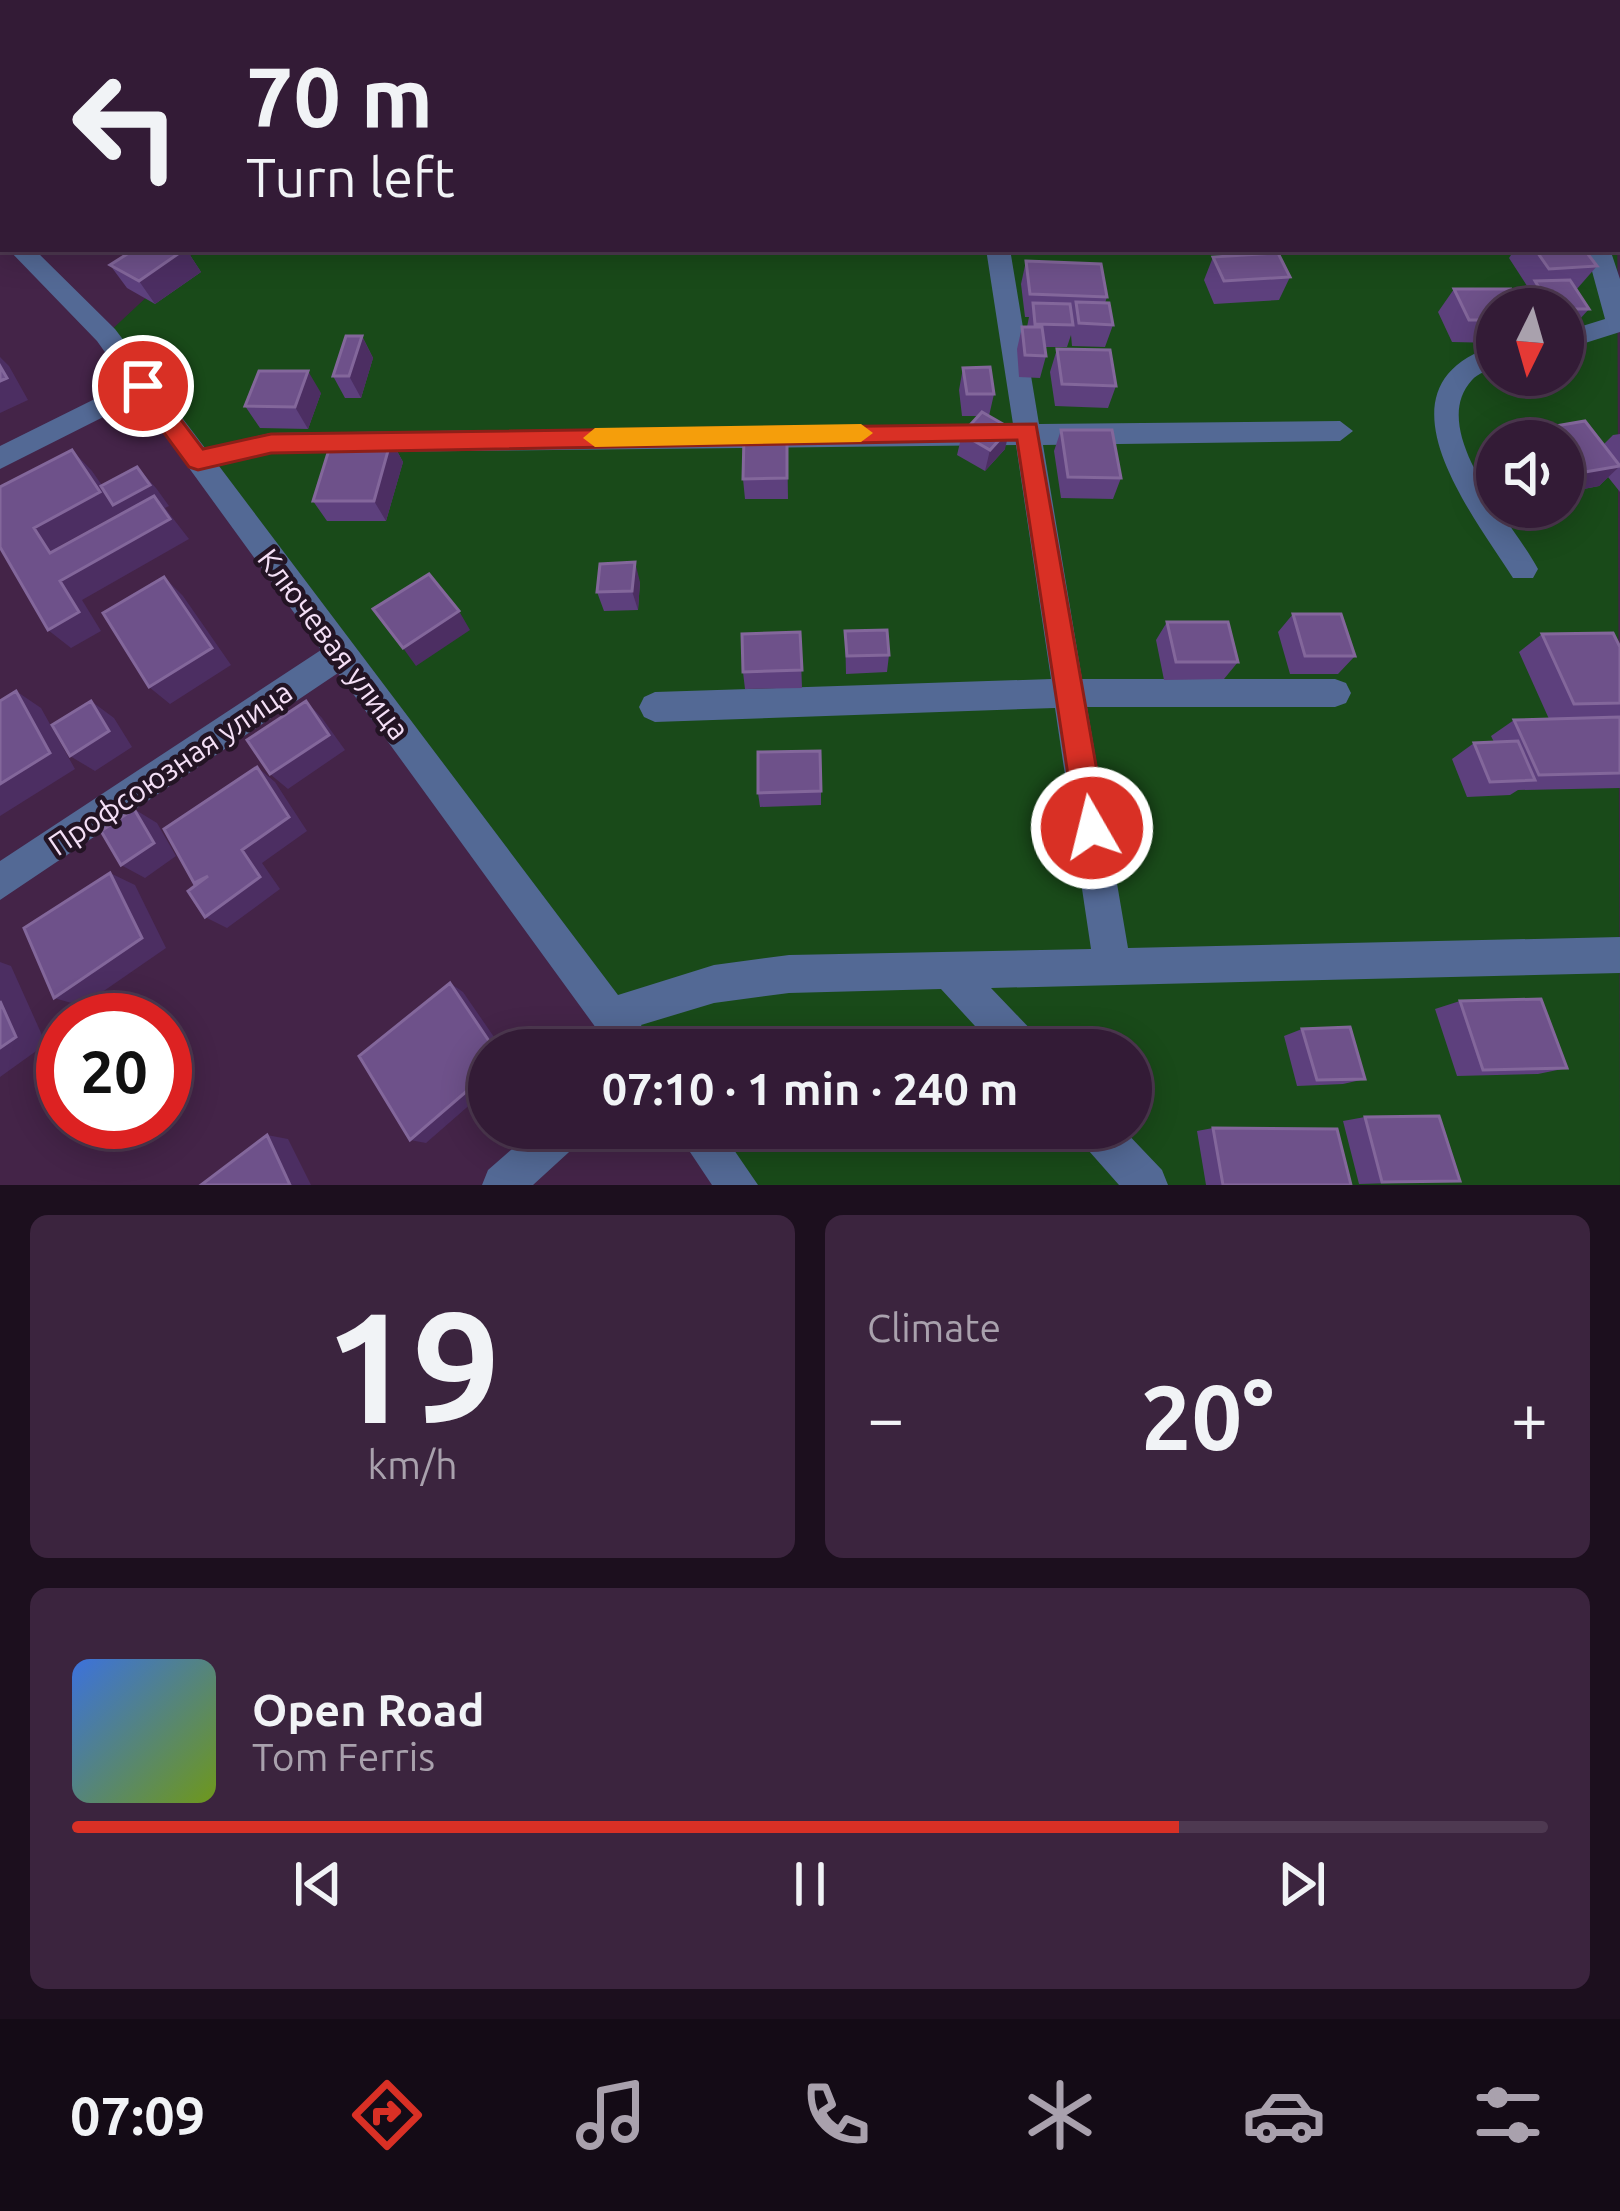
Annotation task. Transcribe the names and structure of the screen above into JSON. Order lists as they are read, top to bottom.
{
  "streets": {
    "street": ["Ключевая улица", "Профсоюзная улица"]
  },
  "crossings": [
    ["Ключевая улица", "Профсоюзная улица"]
  ],
  "north": "bottom",
  "page": {
    "turn": ["70 m", "Turn left"],
    "limit": "20",
    "trip": "07:10 · 1 min · 240 m",
    "tile": [
      ["19", "km/h"],
      "Climate"
    ],
    "heat": ["−", "20°", "+"],
    "song": ["Open Road", "Tom Ferris"],
    "tabs": "07:09"
  }
}
